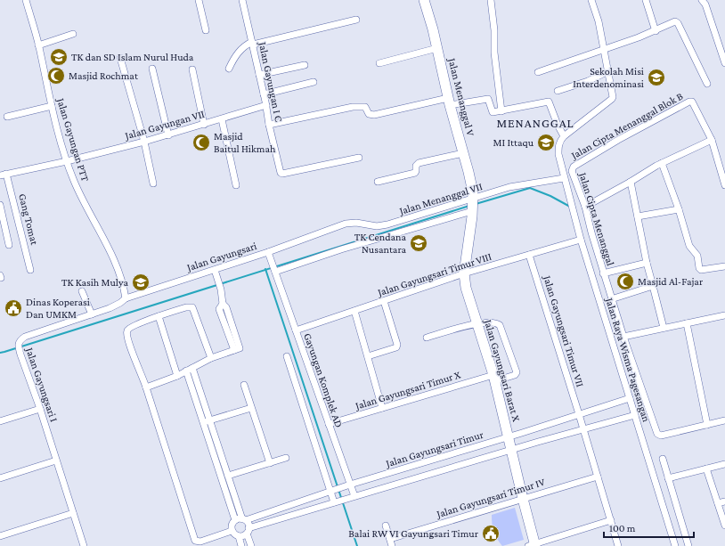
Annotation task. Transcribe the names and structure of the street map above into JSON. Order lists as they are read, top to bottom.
{
  "streets": {
    "street": [
      "Jalan Gayungan I C",
      "Jalan Menanggal V",
      "Jalan Gayungan VII",
      "Jalan Cipta Menanggal Blok B",
      "Jalan Gayungan PTT",
      "Jalan Menanggal VII",
      "Gang Tomat",
      "Jalan Cipta Menanggal",
      "Jalan Gayungsari",
      "Jalan Gayungsari Timur VIII",
      "Jalan Gayungsari Timur VII",
      "Jalan Raya Wisma Pagesangan",
      "Jalan Gayungsari Barat X",
      "Gayungan Komplek AD",
      "Jalan Gayungsari I",
      "Jalan Gayungsari Timur X",
      "Jalan Gayungsari Timur",
      "Jalan Gayungsari Timur IV"
    ]
  },
  "crossings": [
    ["Jalan Gayungan I C", "Jalan Gayungan VII"],
    ["Jalan Menanggal V", "Jalan Menanggal VII"],
    ["Jalan Menanggal V", "Jalan Gayungsari Barat X"],
    ["Jalan Gayungan VII", "Jalan Gayungan PTT"],
    ["Jalan Gayungan VII", "Gang Tomat"],
    ["Jalan Cipta Menanggal Blok B", "Jalan Cipta Menanggal"],
    ["Jalan Gayungan PTT", "Jalan Gayungsari"],
    ["Jalan Gayungan PTT", "Jalan Gayungsari I"],
    ["Jalan Menanggal VII", "Jalan Gayungsari"],
    ["Jalan Menanggal VII", "Jalan Raya Wisma Pagesangan"],
    ["Jalan Menanggal VII", "Jalan Gayungsari Barat X"],
    ["Jalan Gayungsari", "Gayungan Komplek AD"],
    ["Jalan Gayungsari", "Jalan Gayungsari I"],
    ["Jalan Gayungsari Timur VIII", "Jalan Gayungsari Timur VII"],
    ["Jalan Gayungsari Timur VIII", "Jalan Raya Wisma Pagesangan"],
    ["Jalan Gayungsari Timur VIII", "Jalan Gayungsari Barat X"],
    ["Jalan Gayungsari Timur VIII", "Gayungan Komplek AD"],
    ["Jalan Gayungsari Timur VII", "Jalan Gayungsari Timur"],
    ["Jalan Gayungsari Timur VII", "Jalan Gayungsari Timur IV"],
    ["Jalan Raya Wisma Pagesangan", "Jalan Gayungsari Timur"],
    ["Jalan Gayungsari Barat X", "Jalan Gayungsari Timur X"],
    ["Jalan Gayungsari Barat X", "Jalan Gayungsari Timur"],
    ["Jalan Gayungsari Barat X", "Jalan Gayungsari Timur IV"],
    ["Gayungan Komplek AD", "Jalan Gayungsari Timur X"],
    ["Gayungan Komplek AD", "Jalan Gayungsari Timur"]
  ],
  "districts": ["MENANGGAL"],
  "places": {
    "school or university": [
      "TK dan SD Islam Nurul Huda",
      "Sekolah Misi Interdenominasi",
      "MI Ittaqu",
      "TK Cendana Nusantara",
      "TK Kasih Mulya"
    ],
    "mosque": ["Masjid Rochmat", "Masjid Baitul Hikmah", "Masjid Al-Fajar"],
    "public building": ["Dinas Koperasi Dan UMKM", "Balai RW VI Gayungsari Timur"]
  },
  "scale_bar": "100 m"
}
